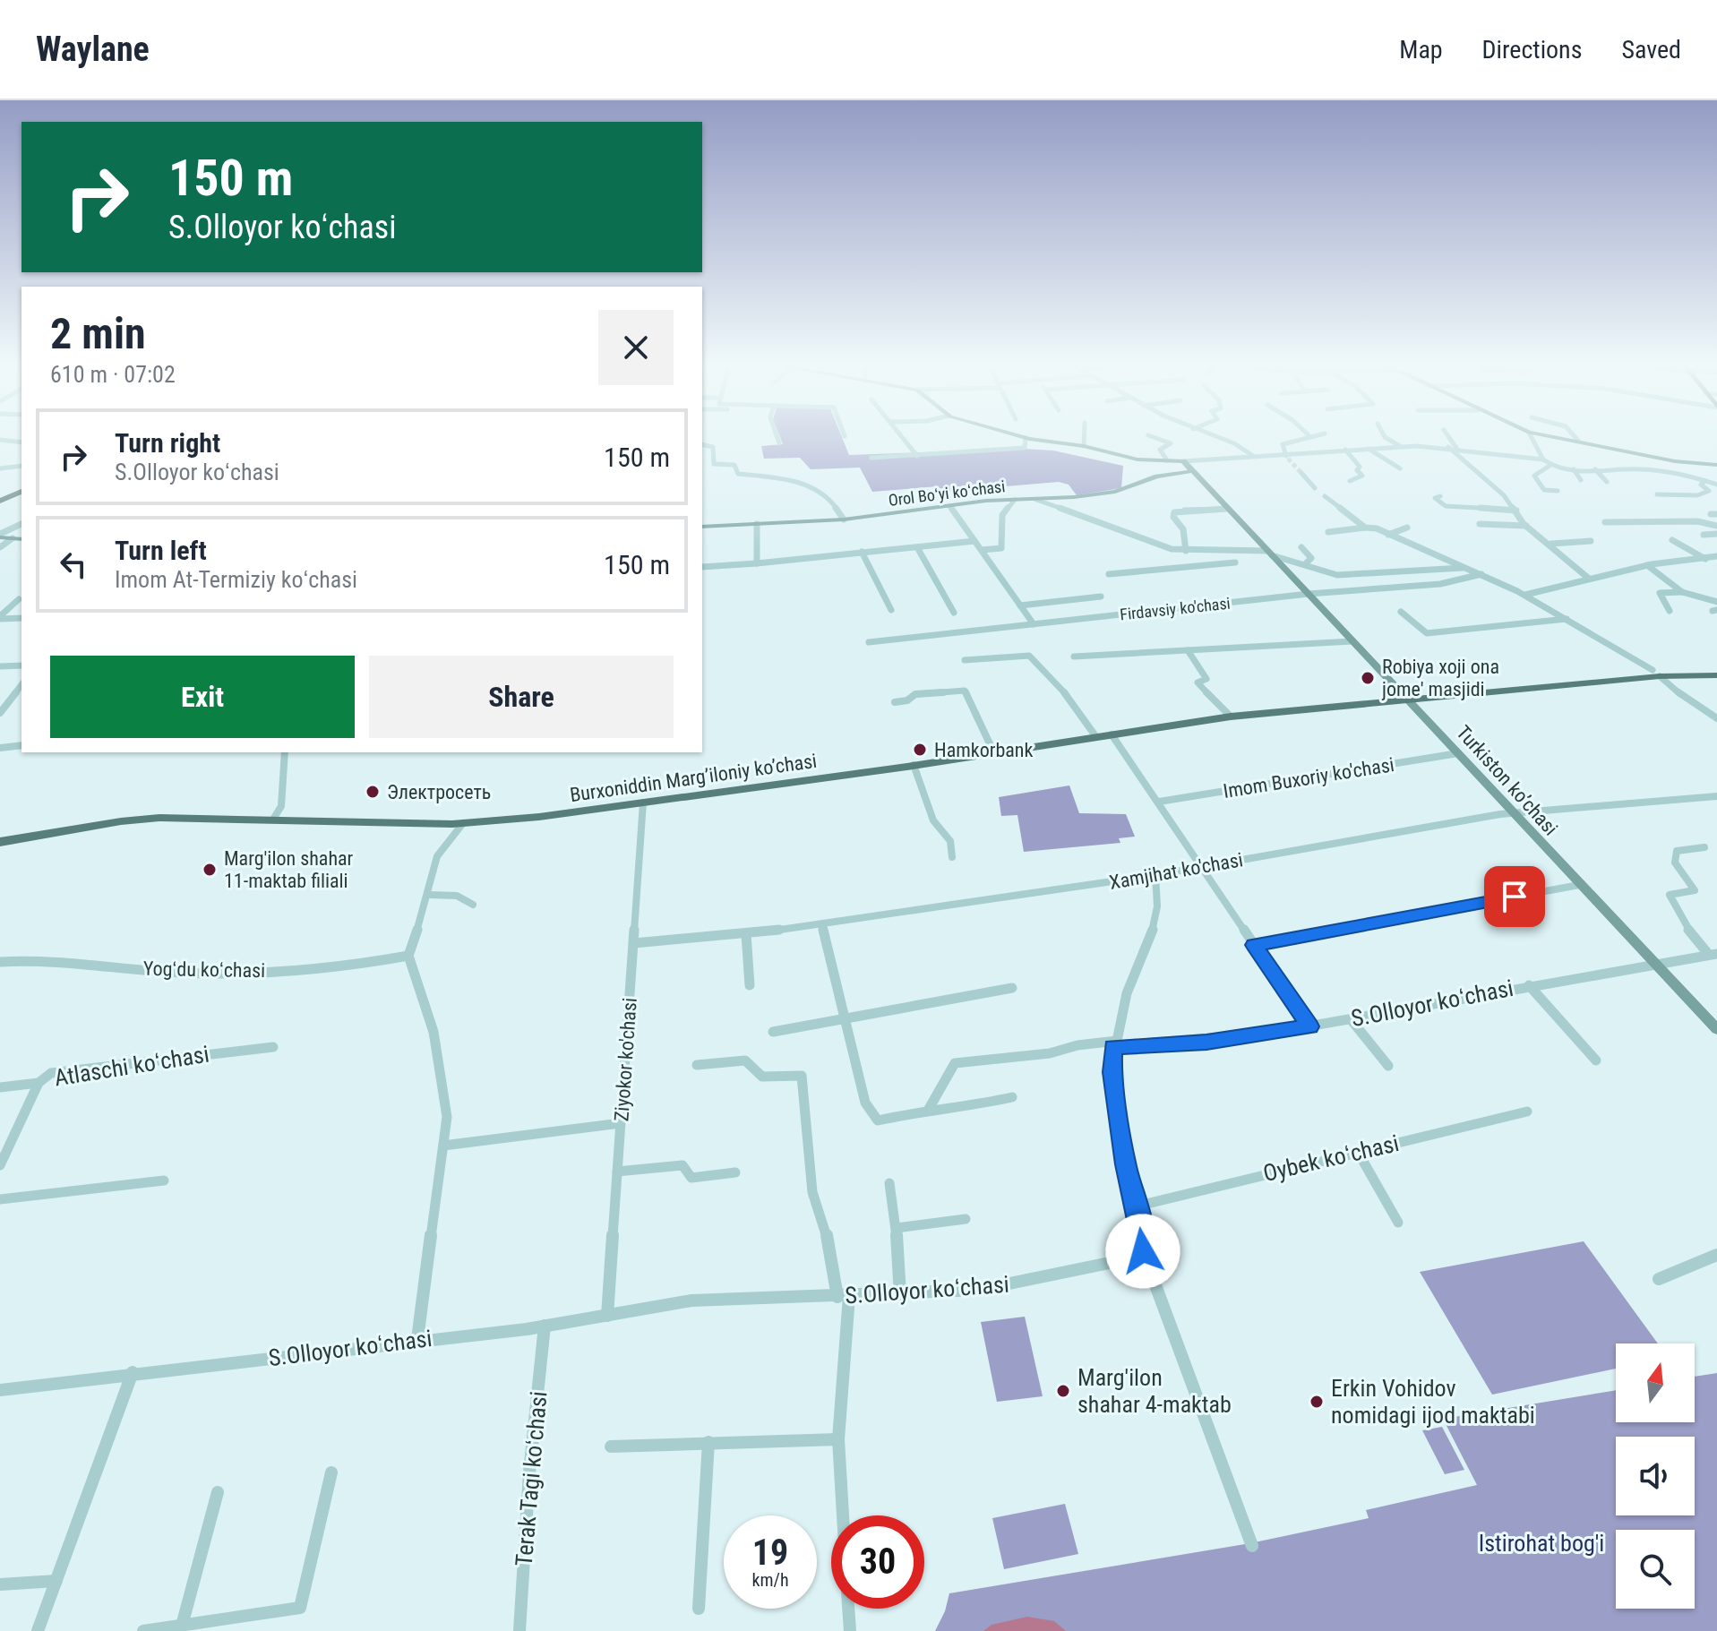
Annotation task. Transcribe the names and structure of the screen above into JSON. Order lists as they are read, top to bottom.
{
  "streets": {
    "main road": ["Orol Boʻyi koʻchasi", "Burxoniddin Marg’iloniy ko’chasi", "Turkiston ko’chasi"],
    "street": [
      "Firdavsiy ko'chasi",
      "Imom Buxoriy ko'chasi",
      "Xamjihat ko'chasi",
      "Yogʻdu koʻchasi",
      "S.Olloyor koʻchasi",
      "Ziyokor ko'chasi",
      "Atlaschi koʻchasi",
      "Oybek koʻchasi",
      "Terak Tagi koʻchasi"
    ]
  },
  "crossings": [
    ["Orol Boʻyi koʻchasi", "Turkiston ko’chasi"],
    ["Firdavsiy ko'chasi", "Turkiston ko’chasi"],
    ["Burxoniddin Marg’iloniy ko’chasi", "Turkiston ko’chasi"],
    ["Burxoniddin Marg’iloniy ko’chasi", "Ziyokor ko'chasi"],
    ["Imom Buxoriy ko'chasi", "Turkiston ko’chasi"],
    ["Turkiston ko’chasi", "Xamjihat ko'chasi"],
    ["Turkiston ko’chasi", "S.Olloyor koʻchasi"],
    ["Xamjihat ko'chasi", "Ziyokor ko'chasi"],
    ["S.Olloyor koʻchasi", "Ziyokor ko'chasi"],
    ["S.Olloyor koʻchasi", "Terak Tagi koʻchasi"]
  ],
  "parks": ["Istirohat bog'i"],
  "places": [
    "Robiya xoji ona jome' masjidi",
    "Hamkorbank",
    "Электросеть",
    "Marg'ilon shahar 11-maktab filiali",
    "Marg'ilon shahar 4-maktab",
    "Erkin Vohidov nomidagi ijod maktabi"
  ],
  "north": "top",
  "page": {
    "header": "Waylane",
    "nav": ["Map", "Directions", "Saved"],
    "turn": ["150 m", "S.Olloyor koʻchasi"],
    "heading": ["2 min", "610 m · 07:02"],
    "list": [
      {
        "name": "Turn right",
        "note": "S.Olloyor koʻchasi",
        "value": "150 m"
      },
      {
        "name": "Turn left",
        "note": "Imom At-Termiziy koʻchasi",
        "value": "150 m"
      }
    ],
    "buttons": ["Exit", "Share"],
    "speed": "19 km/h",
    "limit": "30"
  }
}
